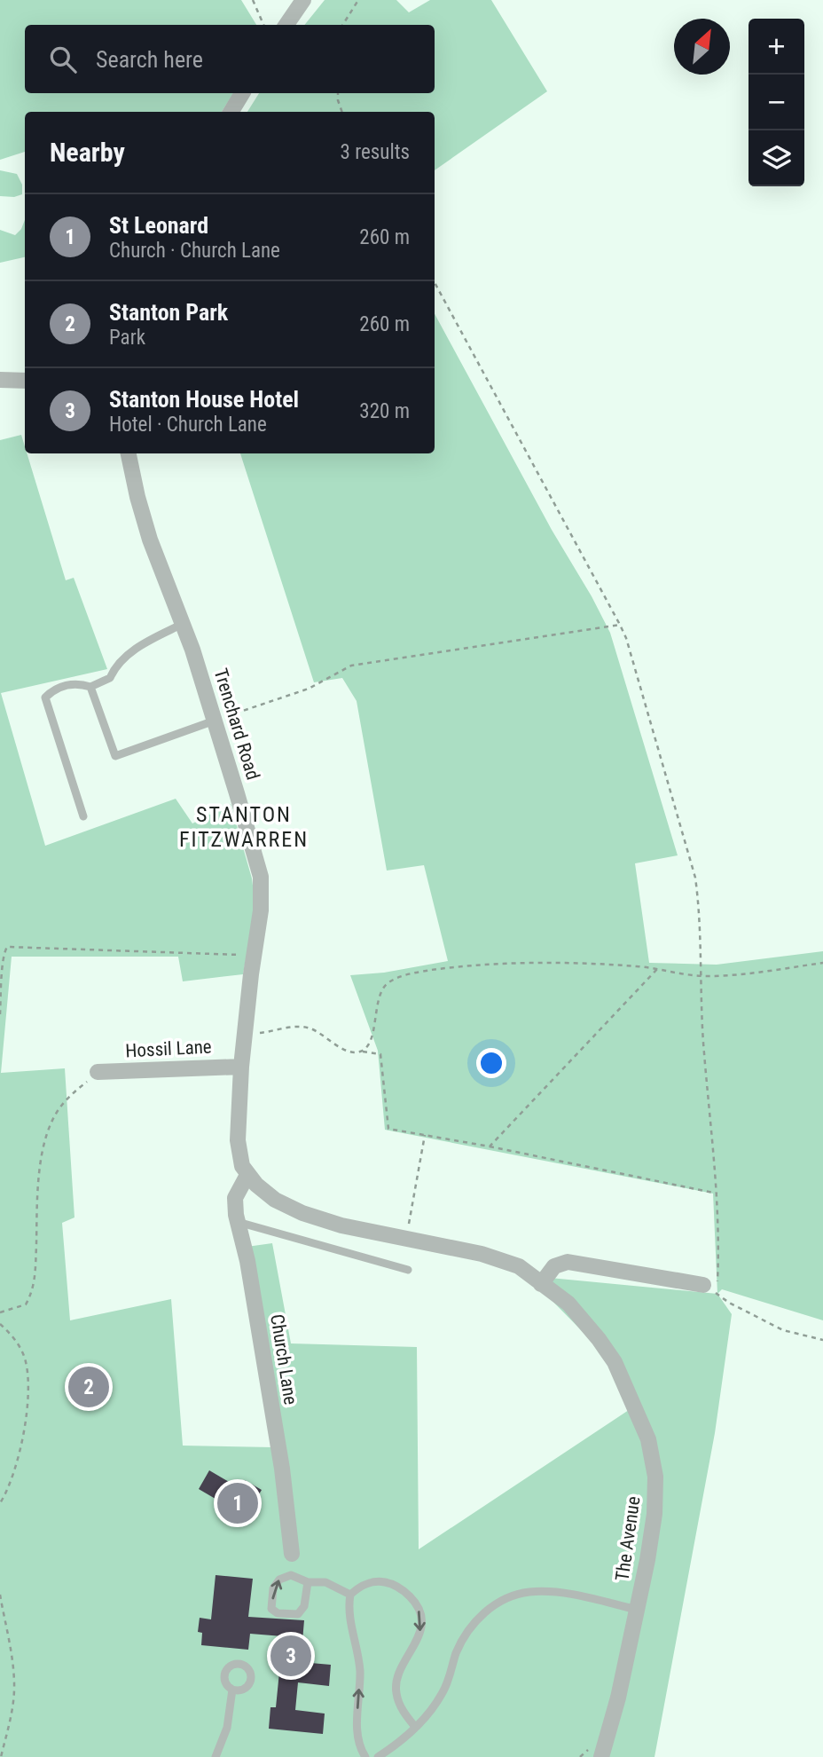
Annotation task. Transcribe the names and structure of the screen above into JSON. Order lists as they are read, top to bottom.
{
  "streets": {
    "street": [
      "Trenchard Road",
      "Hossil Lane",
      "Church Lane",
      "The Avenue"
    ]
  },
  "crossings": [
    ["Trenchard Road", "Hossil Lane"],
    ["Trenchard Road", "Church Lane"],
    ["Trenchard Road", "The Avenue"],
    ["Church Lane", "The Avenue"]
  ],
  "districts": ["STANTON FITZWARREN"],
  "north": "top right",
  "page": {
    "map_buttons": ["+", "−"],
    "search": "Search here",
    "heading": ["Nearby", "3 results"],
    "list": [
      {
        "mark": "1",
        "name": "St Leonard",
        "note": "Church · Church Lane",
        "value": "260 m"
      },
      {
        "mark": "2",
        "name": "Stanton Park",
        "note": "Park",
        "value": "260 m"
      },
      {
        "mark": "3",
        "name": "Stanton House Hotel",
        "note": "Hotel · Church Lane",
        "value": "320 m"
      }
    ],
    "pins": ["2", "1", "3"]
  }
}
